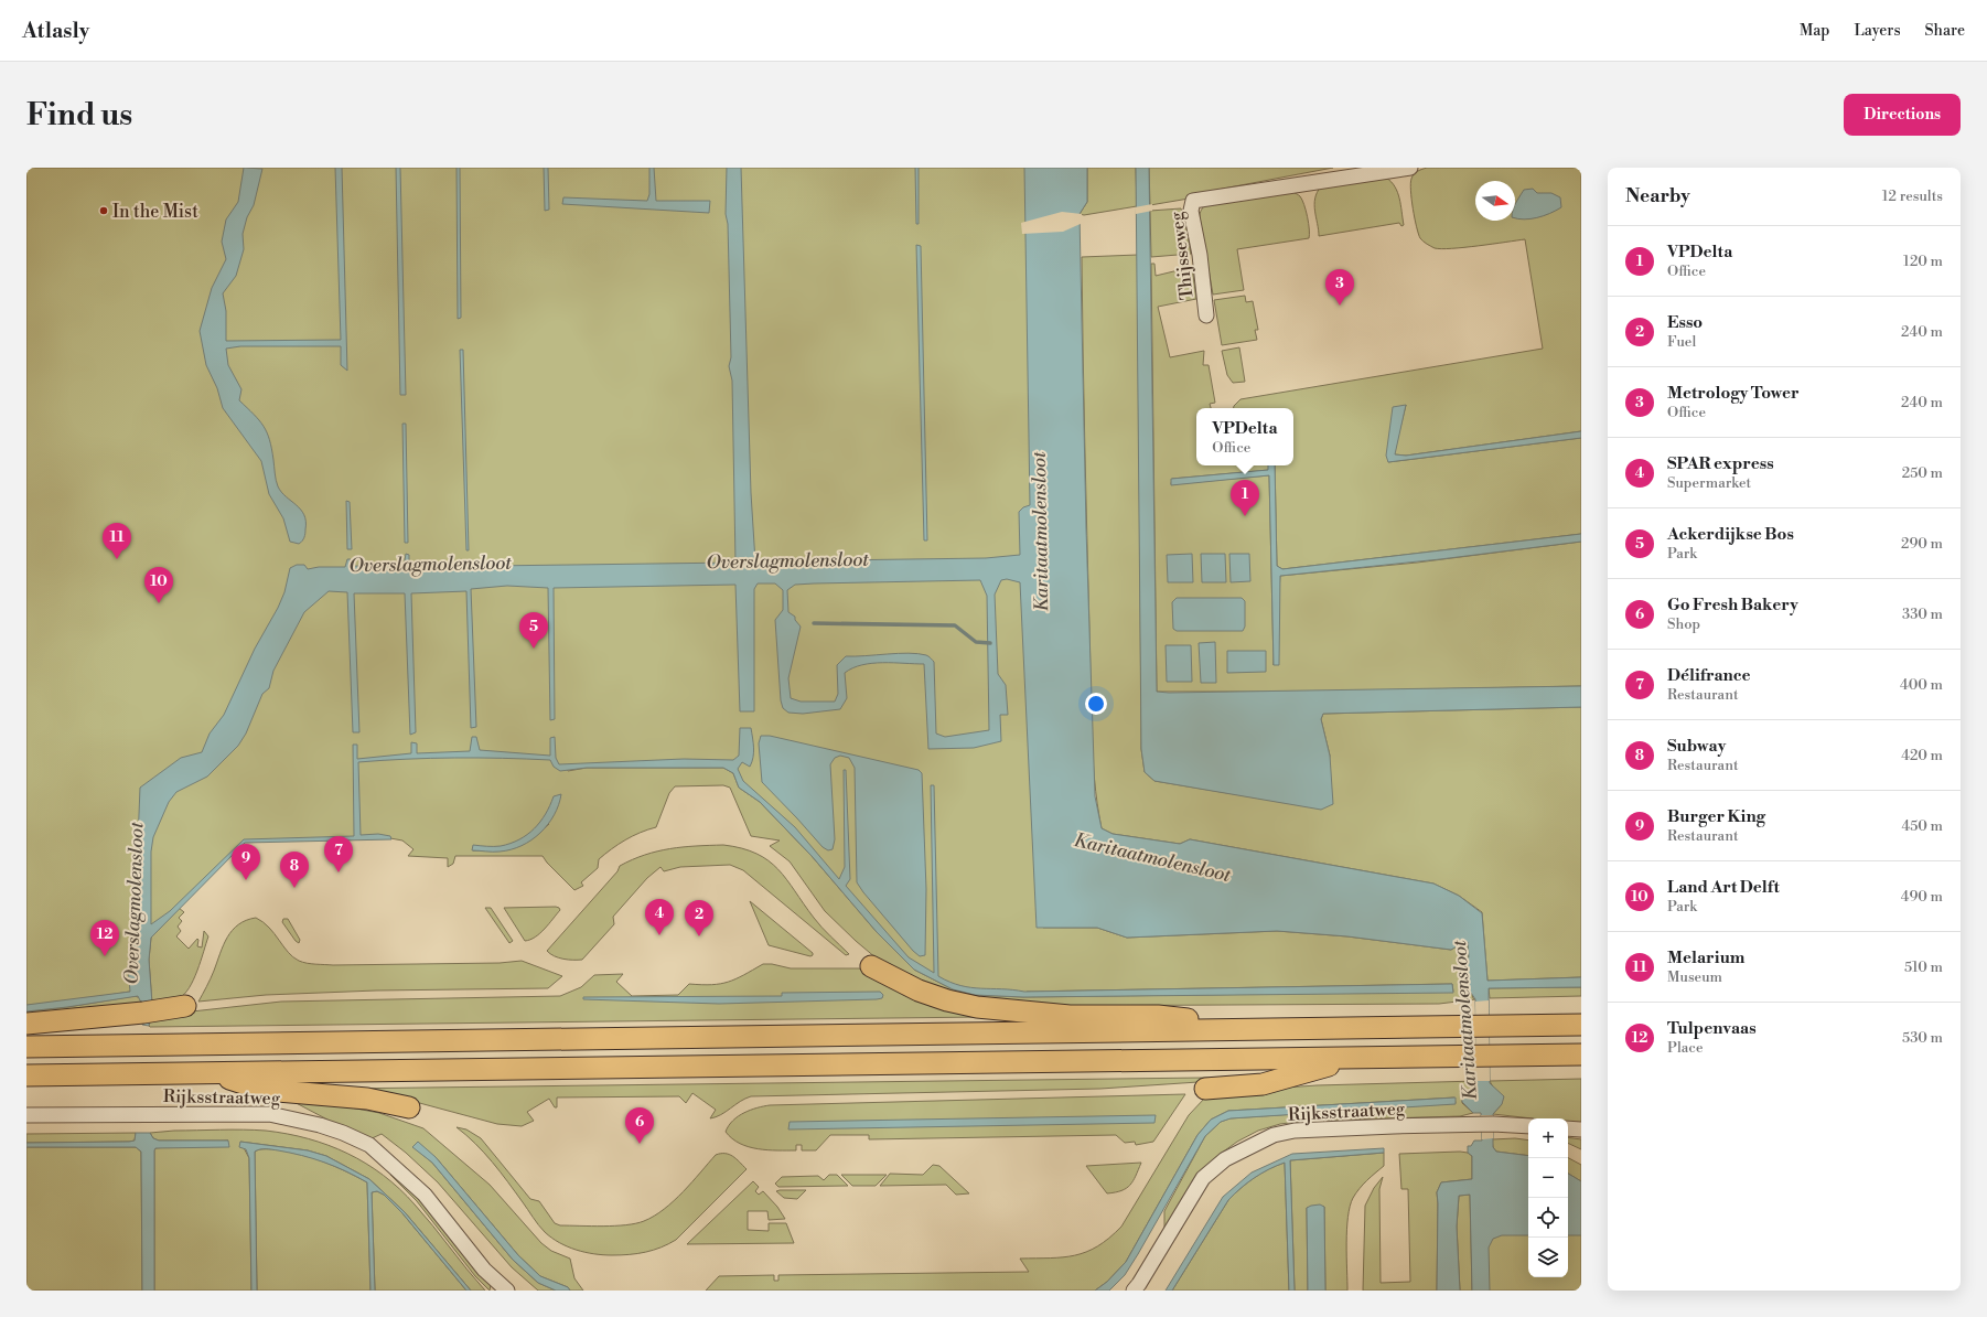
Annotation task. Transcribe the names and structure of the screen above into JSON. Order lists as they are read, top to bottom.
{
  "streets": {
    "street": ["Thijsseweg", "Rijksstraatweg"]
  },
  "water": ["Karitaatmolensloot", "Overslagmolensloot"],
  "places": ["In the Mist"],
  "north": "right",
  "page": {
    "header": "Atlasly",
    "nav": ["Map", "Layers", "Share"],
    "buttons": "Directions",
    "title": "Find us",
    "heading": ["Nearby", "12 results"],
    "list": [
      {
        "mark": "1",
        "name": "VPDelta",
        "note": "Office",
        "value": "120 m"
      },
      {
        "mark": "2",
        "name": "Esso",
        "note": "Fuel",
        "value": "240 m"
      },
      {
        "mark": "3",
        "name": "Metrology Tower",
        "note": "Office",
        "value": "240 m"
      },
      {
        "mark": "4",
        "name": "SPAR express",
        "note": "Supermarket",
        "value": "250 m"
      },
      {
        "mark": "5",
        "name": "Ackerdijkse Bos",
        "note": "Park",
        "value": "290 m"
      },
      {
        "mark": "6",
        "name": "Go Fresh Bakery",
        "note": "Shop",
        "value": "330 m"
      },
      {
        "mark": "7",
        "name": "Délifrance",
        "note": "Restaurant",
        "value": "400 m"
      },
      {
        "mark": "8",
        "name": "Subway",
        "note": "Restaurant",
        "value": "420 m"
      },
      {
        "mark": "9",
        "name": "Burger King",
        "note": "Restaurant",
        "value": "450 m"
      },
      {
        "mark": "10",
        "name": "Land Art Delft",
        "note": "Park",
        "value": "490 m"
      },
      {
        "mark": "11",
        "name": "Melarium",
        "note": "Museum",
        "value": "510 m"
      },
      {
        "mark": "12",
        "name": "Tulpenvaas",
        "note": "Place",
        "value": "530 m"
      }
    ],
    "pins": [
      "3",
      "1",
      "11",
      "10",
      "5",
      "7",
      "9",
      "8",
      "4",
      "2",
      "12",
      "6"
    ],
    "popup": ["VPDelta", "Office"],
    "map_buttons": ["+", "−"]
  }
}
